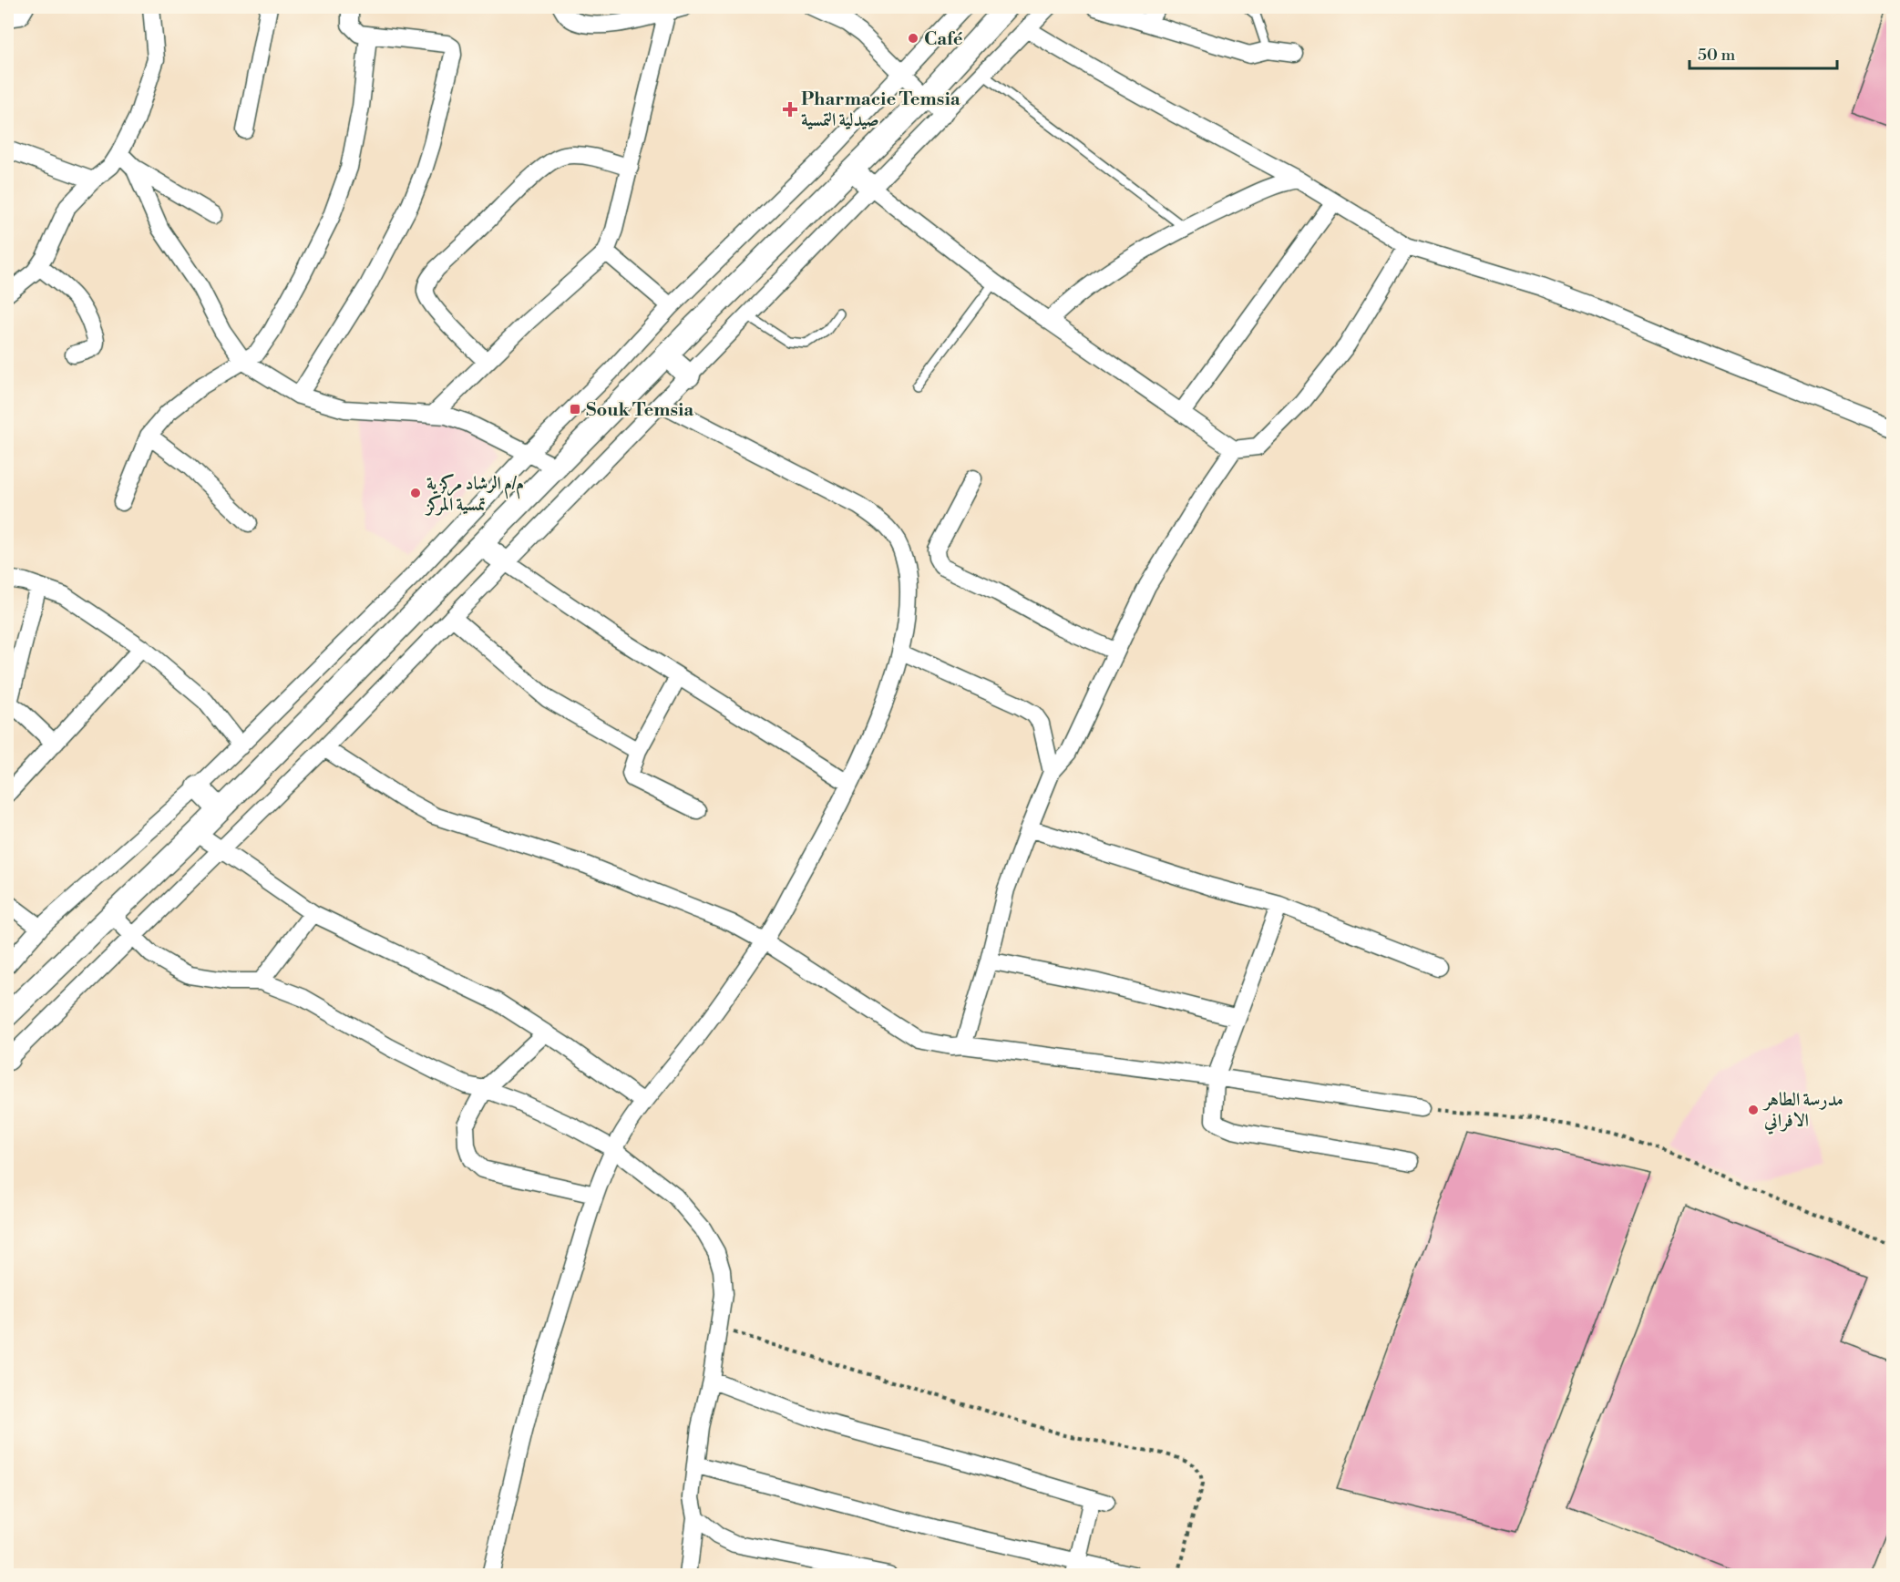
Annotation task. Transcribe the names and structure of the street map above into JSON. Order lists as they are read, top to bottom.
{
  "places": {
    "other": ["Café", "م/م الرشاد مركزية تمسية المركز", "مدرسة الطاهر الافراني"],
    "health": ["Pharmacie Temsia صيدلية التمسية"],
    "transit": ["Souk Temsia"]
  },
  "scale_bar": "50 m"
}
